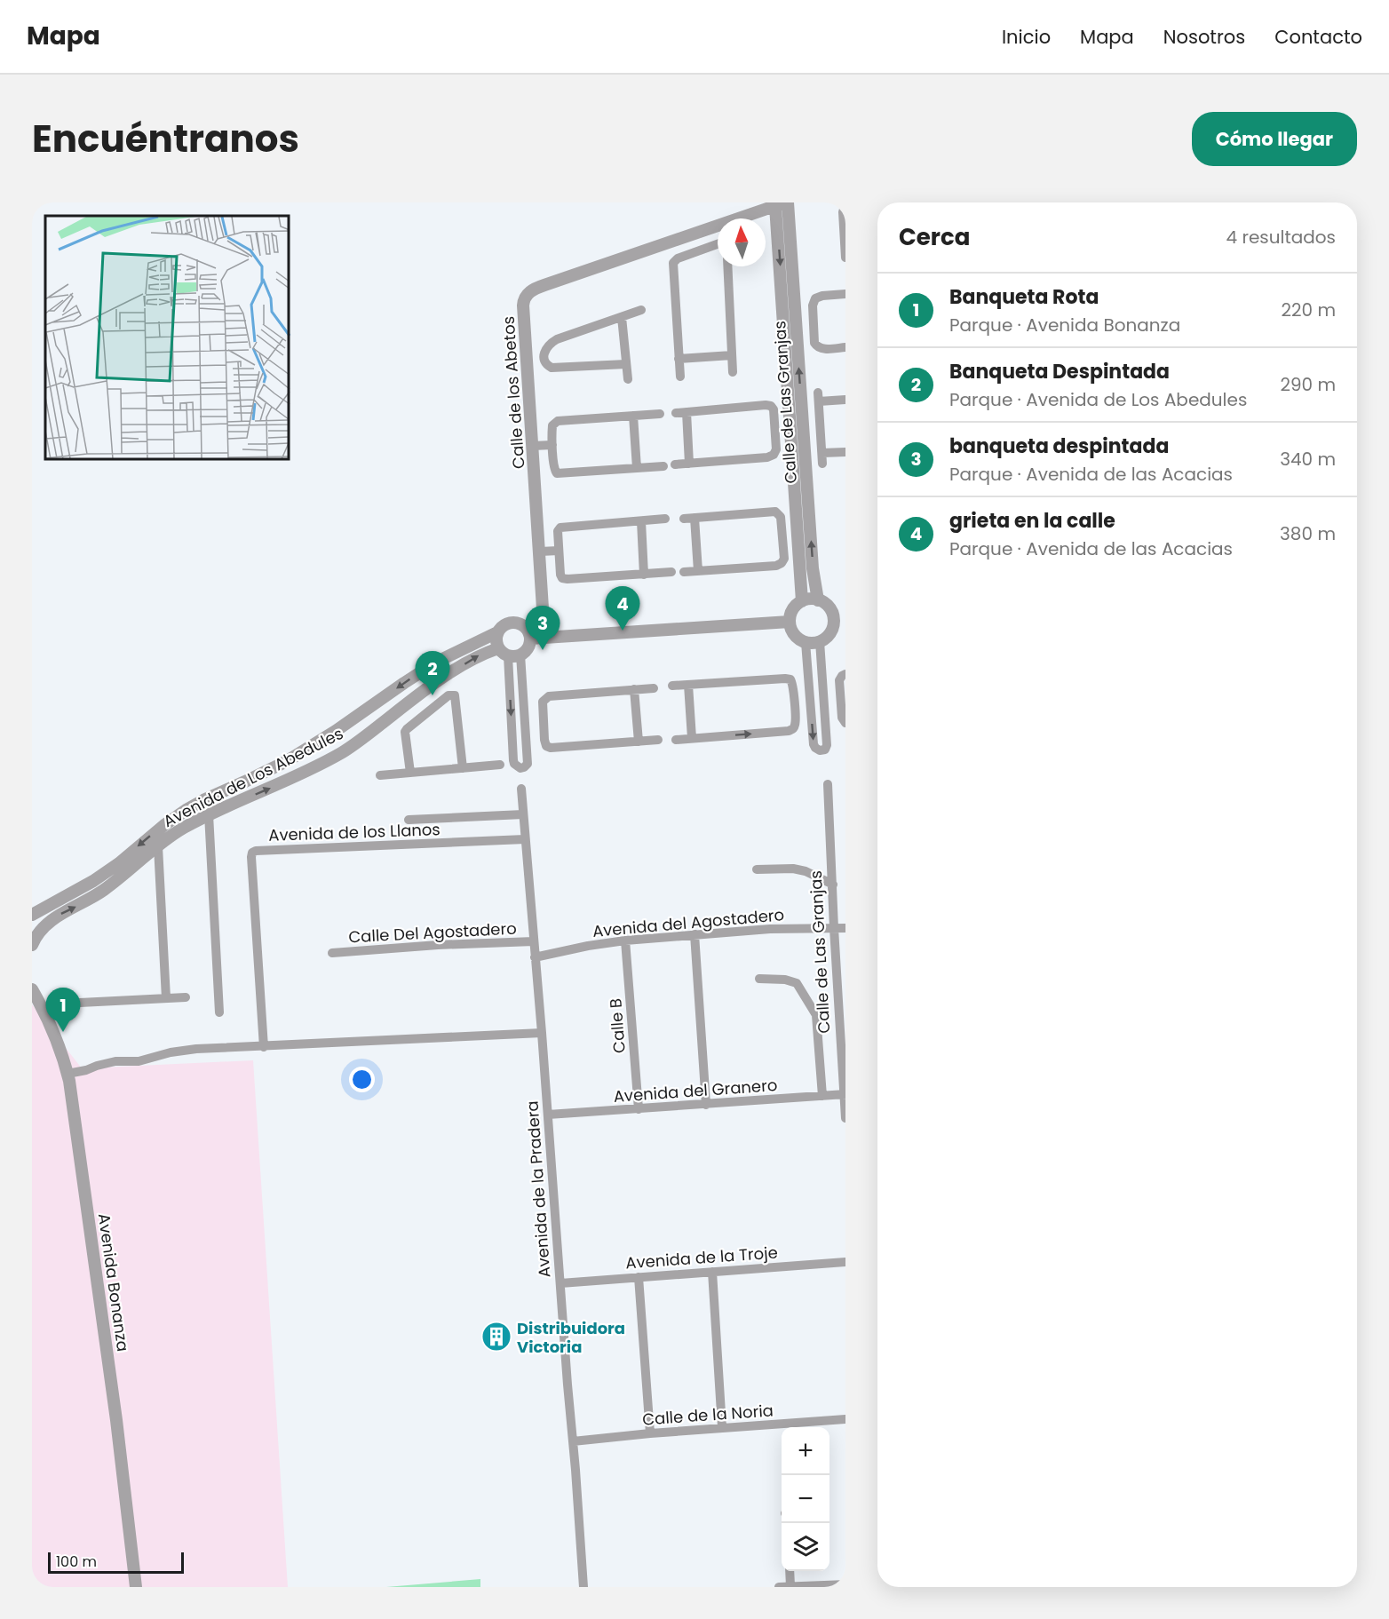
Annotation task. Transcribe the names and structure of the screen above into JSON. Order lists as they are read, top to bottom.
{
  "streets": {
    "street": [
      "Calle de los Abetos",
      "Calle de Las Granjas",
      "Avenida de Los Abedules",
      "Avenida de los Llanos",
      "Avenida del Agostadero",
      "Calle Del Agostadero",
      "Calle B",
      "Avenida del Granero",
      "Avenida de la Pradera",
      "Avenida de la Troje",
      "Avenida Bonanza",
      "Calle de la Noria"
    ]
  },
  "crossings": [
    ["Calle de los Abetos", "Calle de Las Granjas"],
    ["Calle de los Abetos", "Avenida de Los Abedules"],
    ["Calle de Las Granjas", "Avenida del Agostadero"],
    ["Calle de Las Granjas", "Avenida del Granero"],
    ["Avenida de los Llanos", "Avenida de la Pradera"],
    ["Avenida del Agostadero", "Calle B"],
    ["Avenida del Agostadero", "Avenida de la Pradera"],
    ["Calle Del Agostadero", "Avenida de la Pradera"],
    ["Calle B", "Avenida del Granero"],
    ["Avenida del Granero", "Avenida de la Pradera"],
    ["Avenida de la Pradera", "Avenida de la Troje"],
    ["Avenida de la Pradera", "Calle de la Noria"]
  ],
  "places": {
    "building": ["Distribuidora Victoria"]
  },
  "scale_bar": "100 m",
  "north": "top",
  "page": {
    "header": "Mapa",
    "nav": [
      "Inicio",
      "Mapa",
      "Nosotros",
      "Contacto"
    ],
    "title": "Encuéntranos",
    "buttons": "Cómo llegar",
    "heading": ["Cerca", "4 resultados"],
    "list": [
      {
        "mark": "1",
        "name": "Banqueta Rota",
        "note": "Parque · Avenida Bonanza",
        "value": "220 m"
      },
      {
        "mark": "2",
        "name": "Banqueta Despintada",
        "note": "Parque · Avenida de Los Abedules",
        "value": "290 m"
      },
      {
        "mark": "3",
        "name": "banqueta despintada",
        "note": "Parque · Avenida de las Acacias",
        "value": "340 m"
      },
      {
        "mark": "4",
        "name": "grieta en la calle",
        "note": "Parque · Avenida de las Acacias",
        "value": "380 m"
      }
    ],
    "pins": [
      "4",
      "3",
      "2",
      "1"
    ],
    "map_buttons": ["+", "−"],
    "scale": "100 m"
  }
}
